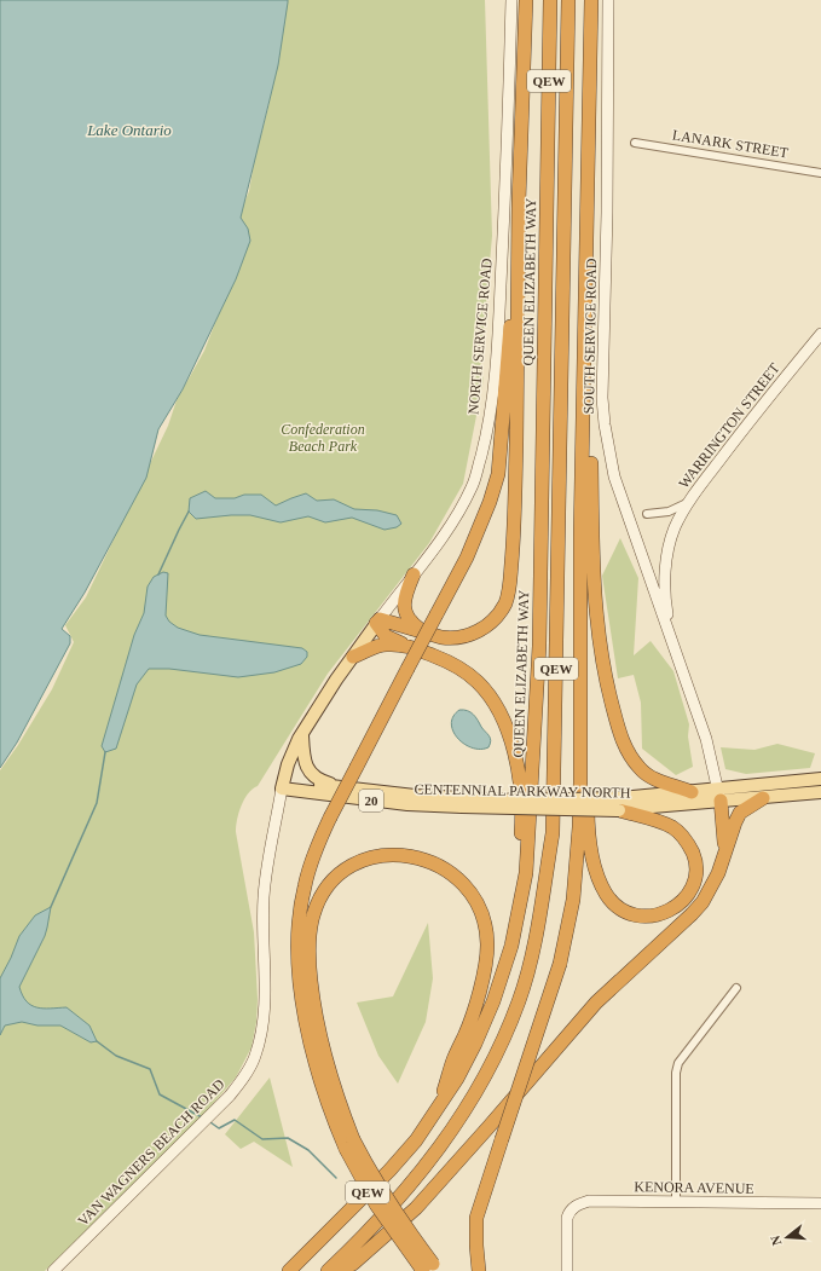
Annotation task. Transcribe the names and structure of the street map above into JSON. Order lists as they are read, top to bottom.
{
  "streets": {
    "highway": ["QEW", "QUEEN ELIZABETH WAY"],
    "main road": ["NORTH SERVICE ROAD", "CENTENNIAL PARKWAY NORTH", "20"],
    "street": [
      "LANARK STREET",
      "SOUTH SERVICE ROAD",
      "WARRINGTON STREET",
      "VAN WAGNERS BEACH ROAD",
      "KENORA AVENUE"
    ]
  },
  "crossings": [
    ["NORTH SERVICE ROAD", "CENTENNIAL PARKWAY NORTH"],
    ["NORTH SERVICE ROAD", "VAN WAGNERS BEACH ROAD"],
    ["SOUTH SERVICE ROAD", "CENTENNIAL PARKWAY NORTH"],
    ["CENTENNIAL PARKWAY NORTH", "VAN WAGNERS BEACH ROAD"]
  ],
  "water": ["Lake Ontario"],
  "parks": ["Confederation Beach Park"],
  "north": "left"
}
